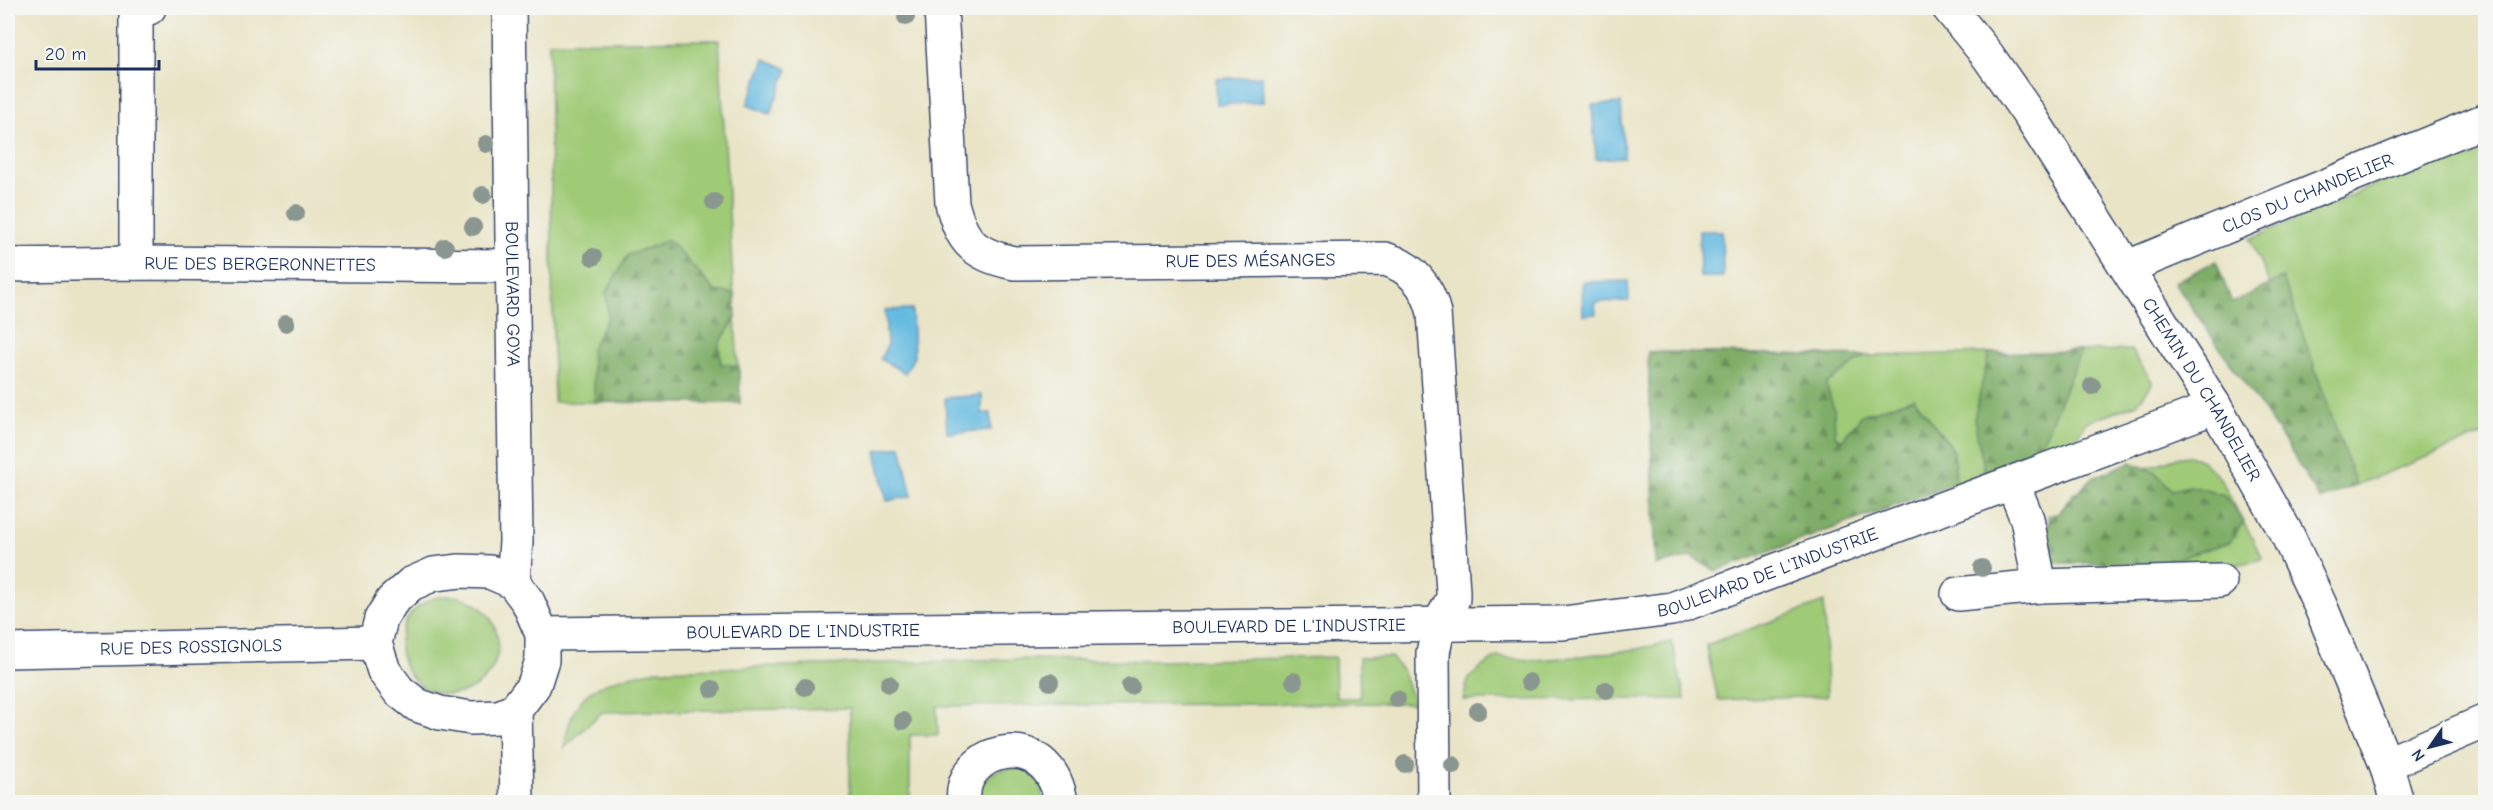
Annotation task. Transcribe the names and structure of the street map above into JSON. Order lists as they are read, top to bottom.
{
  "streets": {
    "street": [
      "CLOS DU CHANDELIER",
      "RUE DES MÉSANGES",
      "RUE DES BERGERONNETTES",
      "BOULEVARD GOYA",
      "CHEMIN DU CHANDELIER",
      "BOULEVARD DE L'INDUSTRIE",
      "RUE DES ROSSIGNOLS"
    ]
  },
  "crossings": [
    ["CLOS DU CHANDELIER", "CHEMIN DU CHANDELIER"],
    ["RUE DES MÉSANGES", "BOULEVARD DE L'INDUSTRIE"],
    ["RUE DES BERGERONNETTES", "BOULEVARD GOYA"],
    ["BOULEVARD GOYA", "BOULEVARD DE L'INDUSTRIE"],
    ["BOULEVARD GOYA", "RUE DES ROSSIGNOLS"],
    ["CHEMIN DU CHANDELIER", "BOULEVARD DE L'INDUSTRIE"],
    ["BOULEVARD DE L'INDUSTRIE", "RUE DES ROSSIGNOLS"]
  ],
  "scale_bar": "20 m",
  "north": "bottom left"
}
